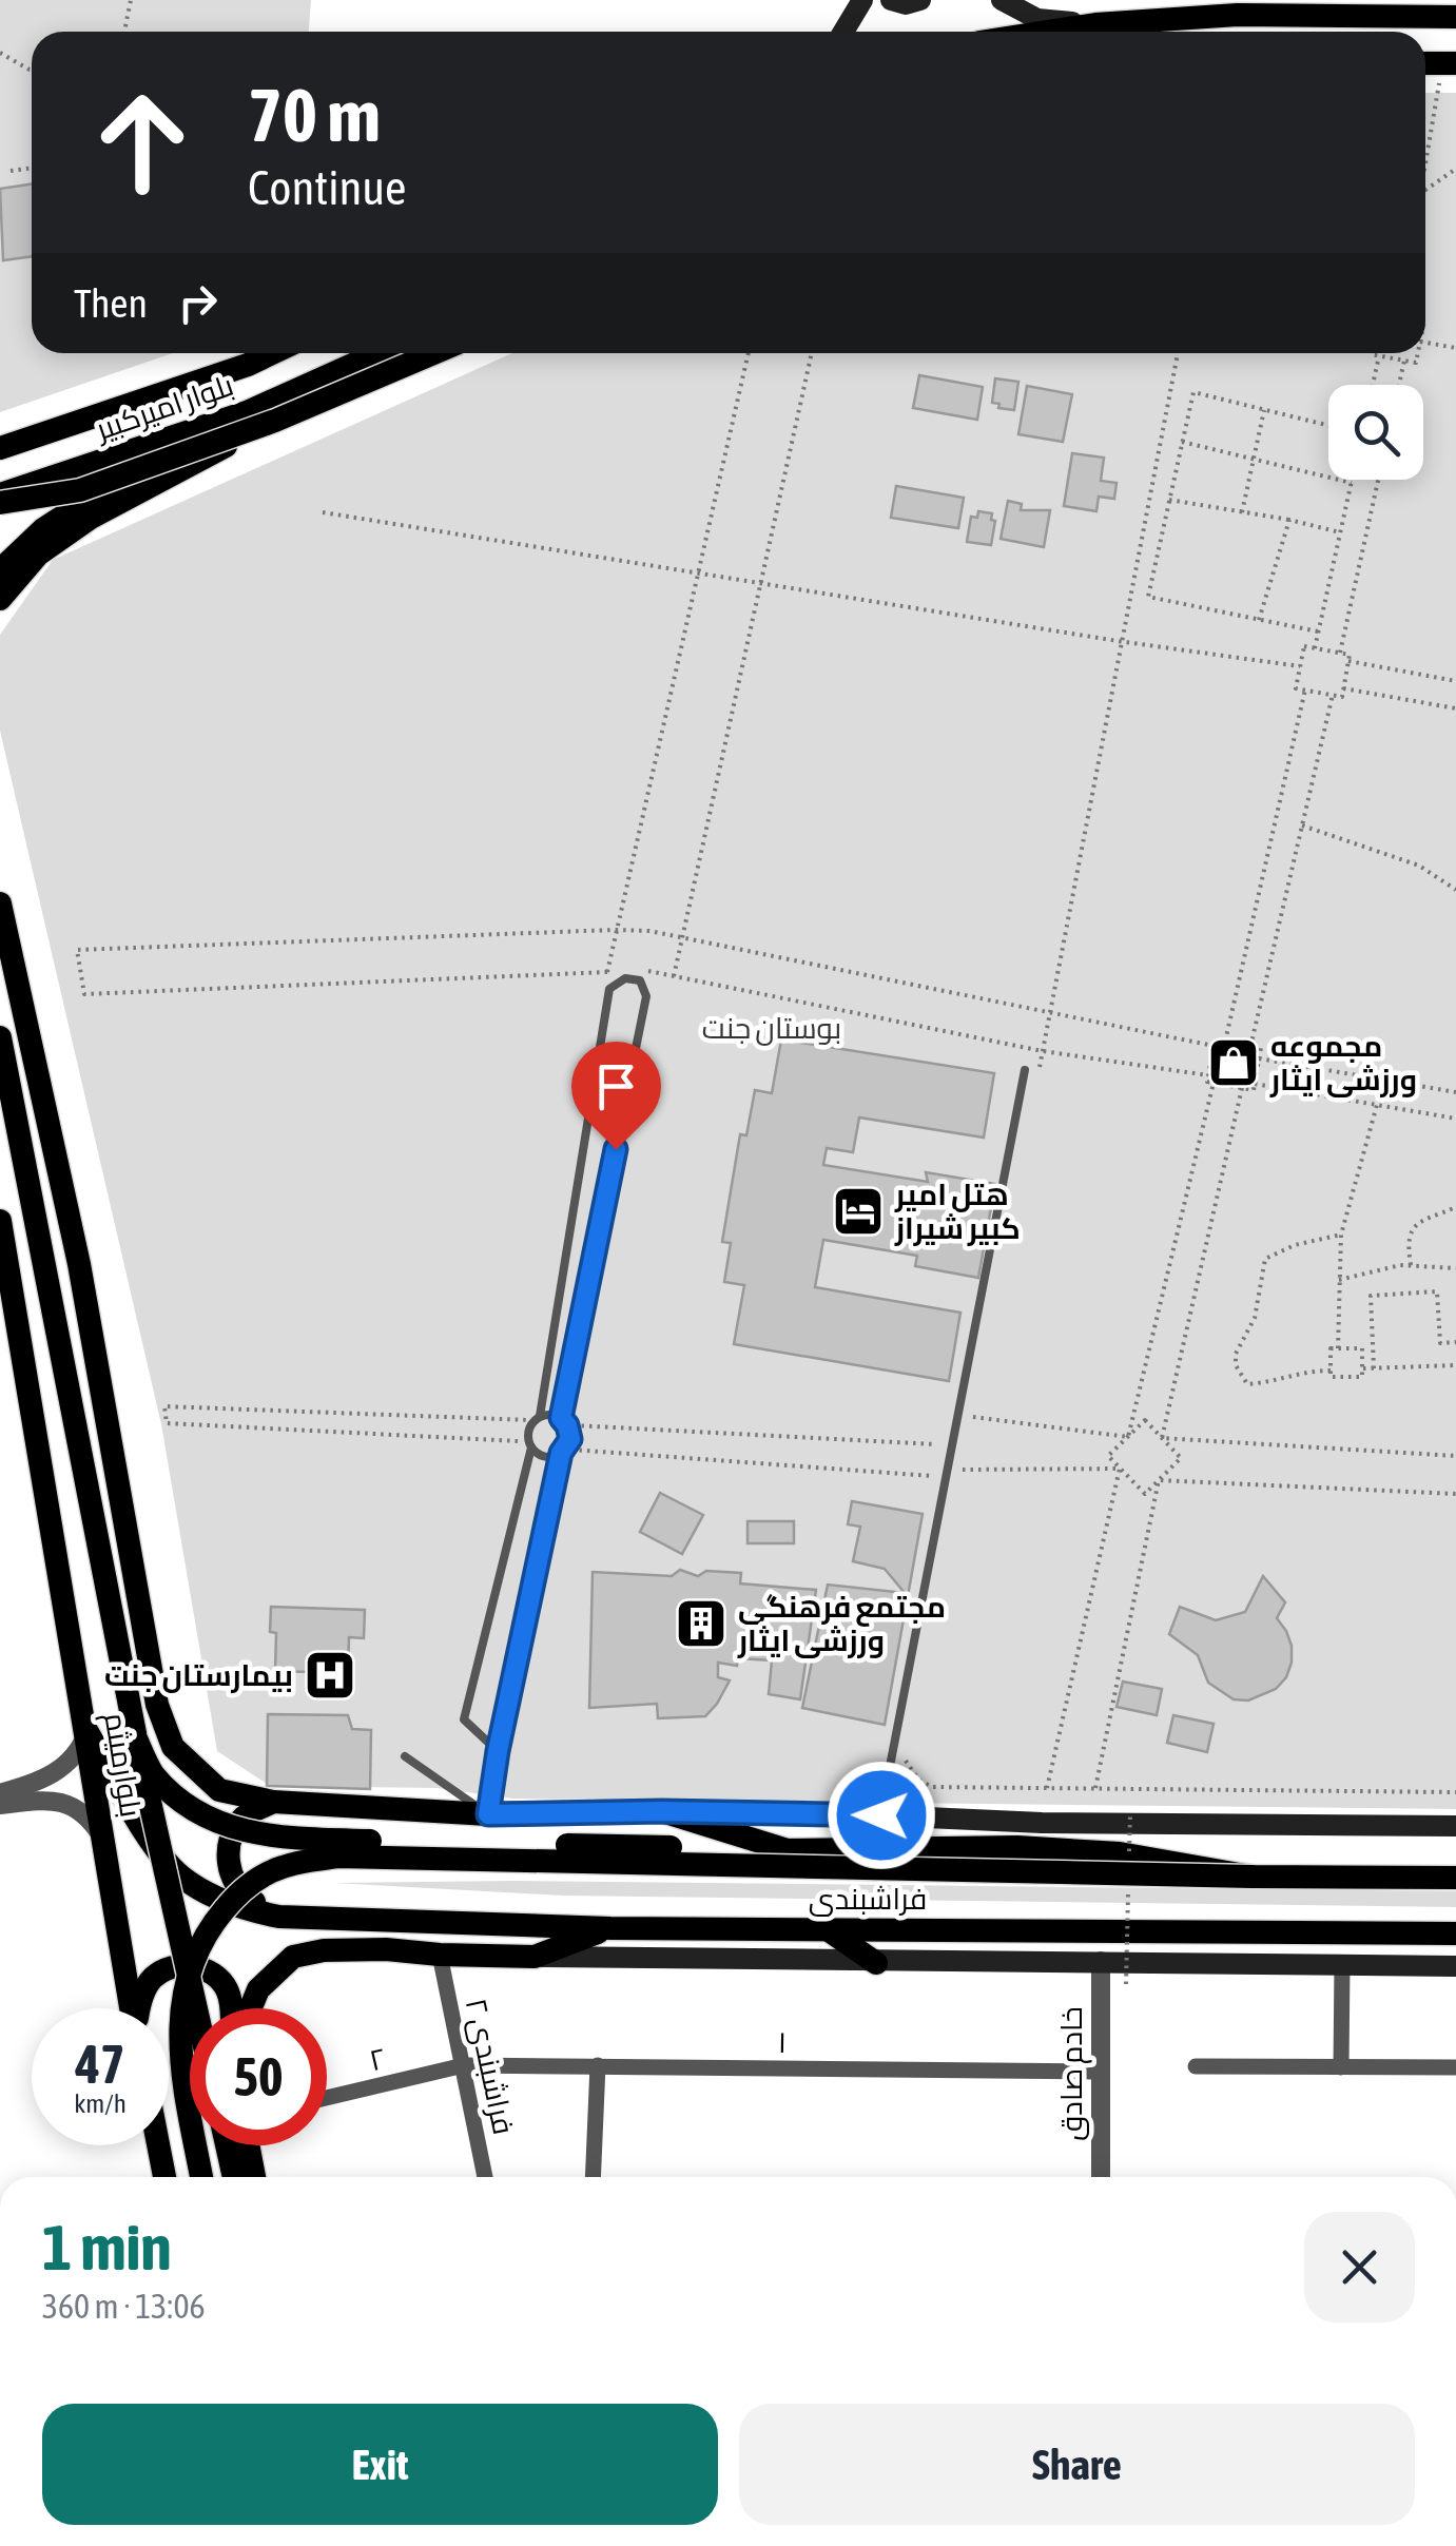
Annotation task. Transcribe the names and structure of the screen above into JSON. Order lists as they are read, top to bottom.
{
  "streets": {
    "main road": ["بلوار امیرکبیر", "بلوارمیثم", "فراشبندی"],
    "street": [
      "۱",
      "۲",
      "۲ فراشبندی",
      "خادم صادق"
    ]
  },
  "crossings": [
    ["بلوارمیثم", "فراشبندی"],
    ["۱", "۲"],
    ["۱", "۲ فراشبندی"],
    ["۱", "خادم صادق"],
    ["۲", "۲ فراشبندی"]
  ],
  "parks": ["بوستان جنت"],
  "places": {
    "shop": ["مجموعه ورزشی ایثار"],
    "hotel": ["هتل امیر کبیر شیراز"],
    "building": ["مجتمع فرهنگی ورزشی ایثار"],
    "hospital": ["بیمارستان جنت"]
  },
  "page": {
    "turn": ["70 m", "Continue"],
    "then": "Then",
    "speed": "47 km/h",
    "limit": "50",
    "heading": ["1 min", "360 m · 13:06"],
    "buttons": ["Exit", "Share"]
  }
}
